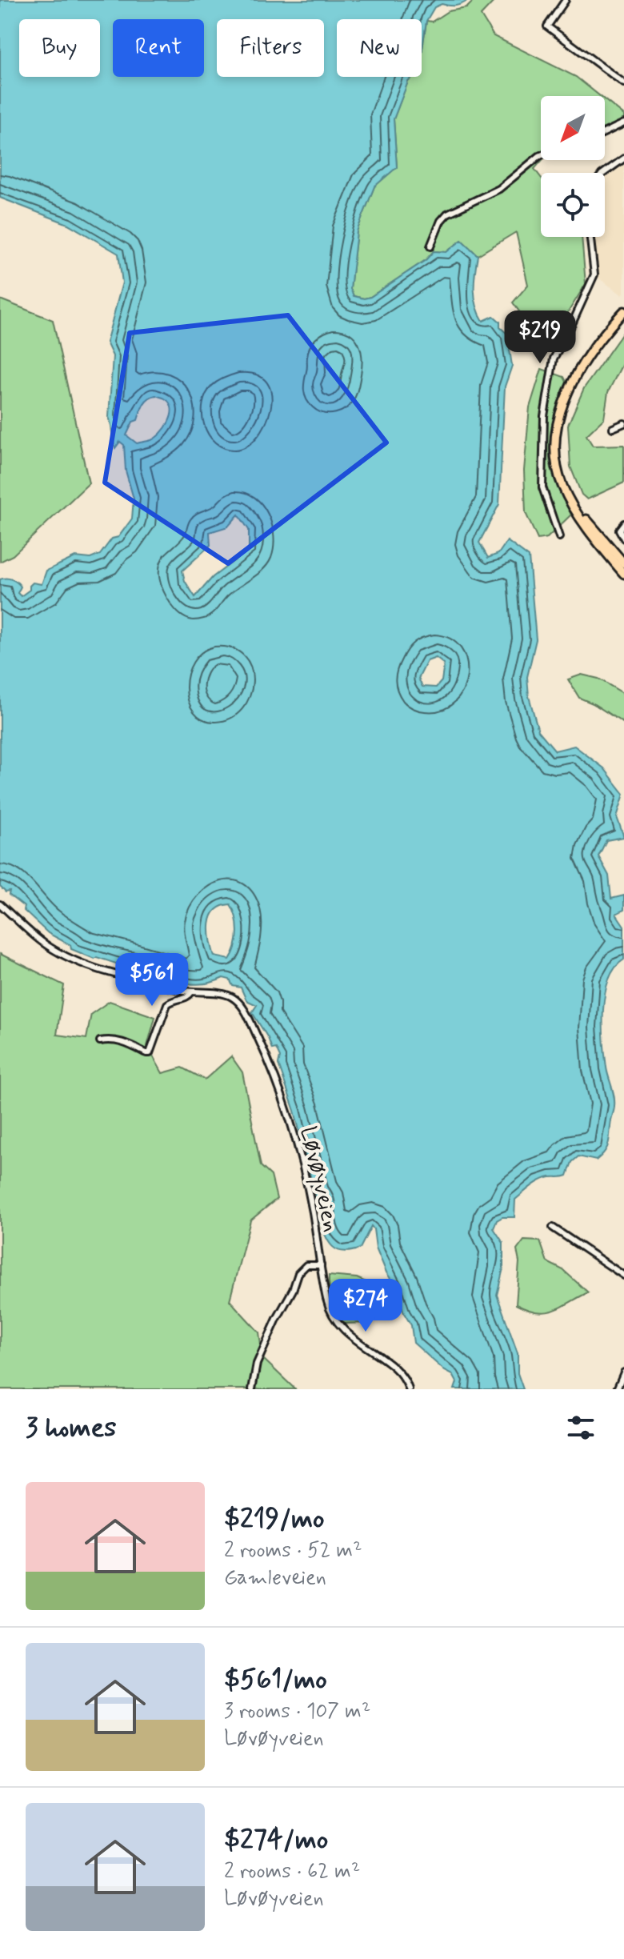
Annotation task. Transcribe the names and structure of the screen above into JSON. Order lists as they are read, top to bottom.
{
  "streets": {
    "street": ["Løvøyveien"]
  },
  "north": "bottom left",
  "page": {
    "chip": [
      "Buy",
      "Rent",
      "Filters",
      "New"
    ],
    "price": ["$219", "$561", "$274"],
    "heading": "3 homes",
    "list": [
      {
        "name": "$219/mo",
        "note": "2 rooms · 52 m² · Gamleveien"
      },
      {
        "name": "$561/mo",
        "note": "3 rooms · 107 m² · Løvøyveien"
      },
      {
        "name": "$274/mo",
        "note": "2 rooms · 62 m² · Løvøyveien"
      }
    ]
  }
}
